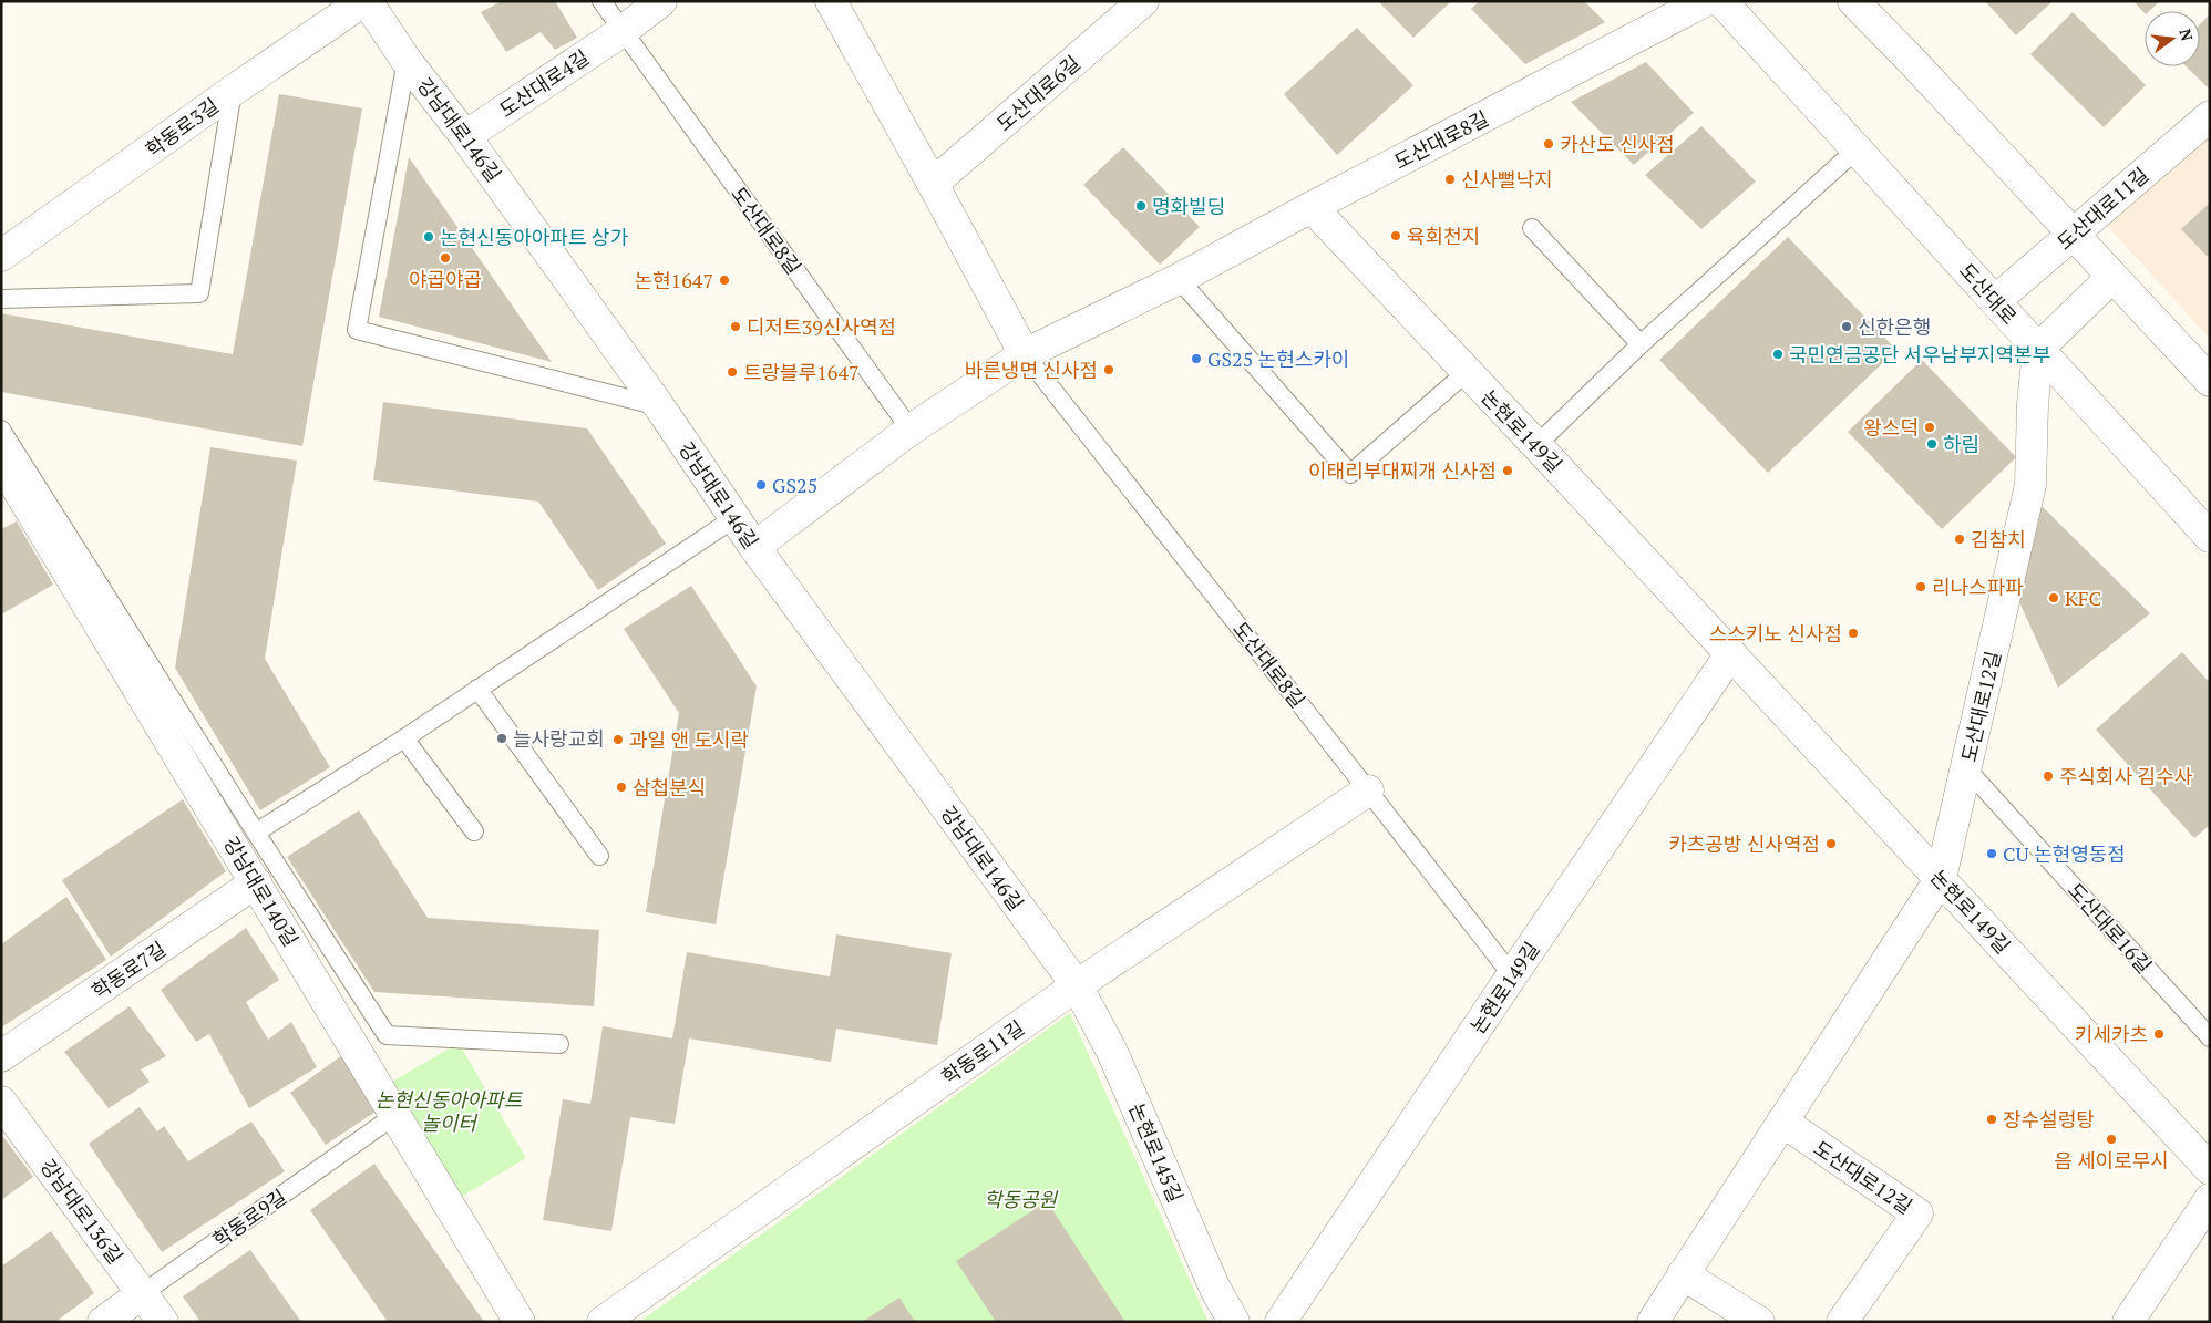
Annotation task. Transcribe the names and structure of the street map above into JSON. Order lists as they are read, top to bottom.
{
  "streets": {
    "street": [
      "도산대로4길",
      "도산대로6길",
      "학동로3길",
      "강남대로146길",
      "도산대로8길",
      "도산대로11길",
      "도산대로",
      "논현로149길",
      "도산대로12길",
      "강남대로140길",
      "학동로7길",
      "학동로11길",
      "논현로145길",
      "강남대로136길",
      "학동로9길"
    ],
    "lane": ["도산대로16길"]
  },
  "crossings": [
    ["도산대로4길", "강남대로146길"],
    ["도산대로4길", "도산대로8길"],
    ["도산대로6길", "도산대로8길"],
    ["학동로3길", "강남대로146길"],
    ["강남대로146길", "도산대로8길"],
    ["강남대로146길", "학동로11길"],
    ["강남대로146길", "논현로145길"],
    ["도산대로8길", "논현로149길"],
    ["도산대로8길", "학동로11길"],
    ["도산대로11길", "도산대로"],
    ["도산대로", "도산대로12길"],
    ["논현로149길", "도산대로12길"],
    ["도산대로12길", "도산대로16길"],
    ["강남대로140길", "학동로7길"],
    ["강남대로140길", "학동로9길"],
    ["학동로11길", "논현로145길"],
    ["강남대로136길", "학동로9길"]
  ],
  "parks": ["논현신동아아파트 놀이터", "학동공원"],
  "places": [
    "카산도 신사점",
    "신사뻘낙지",
    "명화빌딩",
    "육회천지",
    "논현신동아아파트 상가",
    "야곱야곱",
    "논현1647",
    "디저트39신사역점",
    "신한은행",
    "국민연금공단 서우남부지역본부",
    "GS25 논현스카이",
    "바른냉면 신사점",
    "트랑블루1647",
    "왕스덕",
    "하림",
    "이태리부대찌개 신사점",
    "GS25",
    "김참치",
    "리나스파파",
    "KFC",
    "스스키노 신사점",
    "늘사랑교회",
    "과일 앤 도시락",
    "주식회사 김수사",
    "삼첩분식",
    "카츠공방 신사역점",
    "CU 논현영동점",
    "키세카츠",
    "장수설렁탕",
    "음 세이로무시"
  ],
  "north": "right"
}
